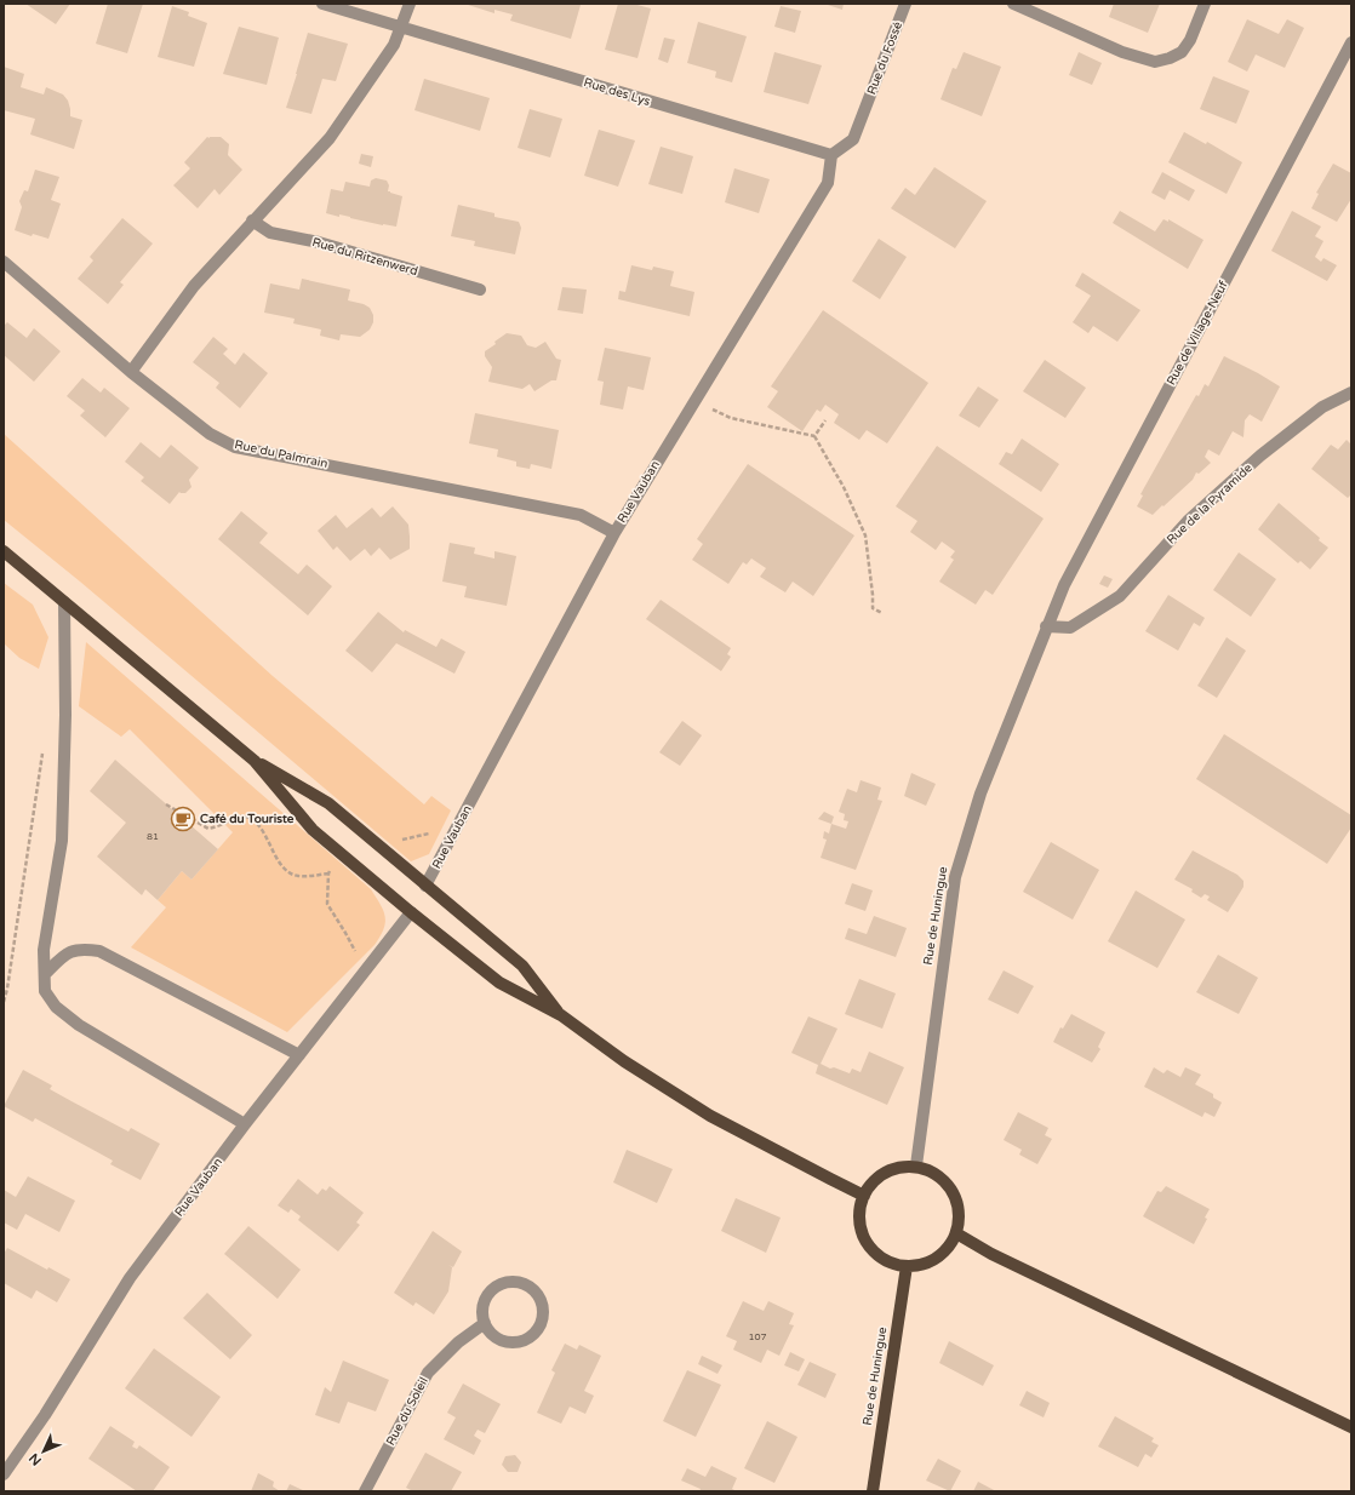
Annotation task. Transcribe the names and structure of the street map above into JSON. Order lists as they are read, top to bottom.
{
  "streets": {
    "main road": ["Rue de Huningue"],
    "street": [
      "Rue du Fossé",
      "Rue des Lys",
      "Rue du Ritzenwerd",
      "Rue de Village-Neuf",
      "Rue du Palmrain",
      "Rue Vauban",
      "Rue de la Pyramide",
      "Rue du Soleil"
    ]
  },
  "crossings": [
    ["Rue du Fossé", "Rue des Lys"],
    ["Rue du Fossé", "Rue Vauban"],
    ["Rue des Lys", "Rue Vauban"],
    ["Rue de Village-Neuf", "Rue de la Pyramide"],
    ["Rue de Village-Neuf", "Rue de Huningue"],
    ["Rue du Palmrain", "Rue Vauban"],
    ["Rue de la Pyramide", "Rue de Huningue"]
  ],
  "places": {
    "cafe": ["Café du Touriste"]
  },
  "house_numbers": ["81", "107"],
  "north": "bottom left"
}
